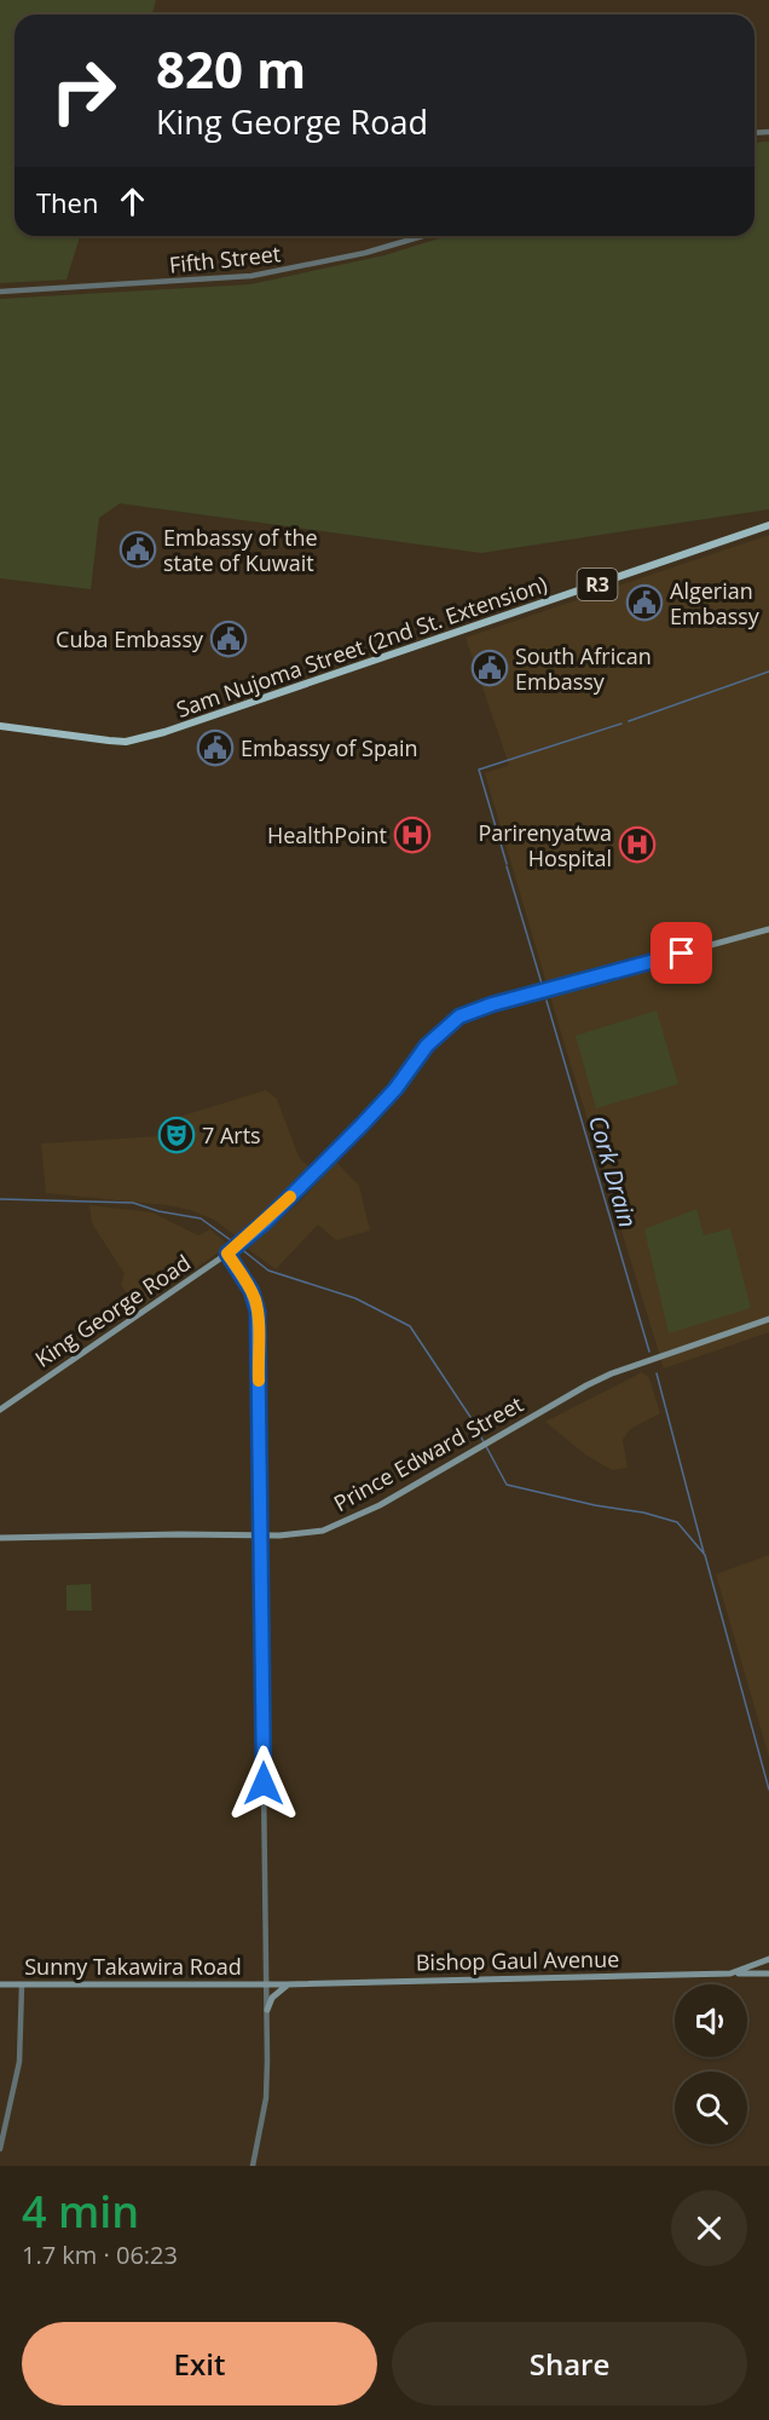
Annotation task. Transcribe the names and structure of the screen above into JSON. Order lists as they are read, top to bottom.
{
  "streets": {
    "highway": ["R3", "Sam Nujoma Street (2nd St. Extension)"],
    "main road": [
      "King George Road",
      "Prince Edward Street",
      "Bishop Gaul Avenue",
      "Sunny Takawira Road"
    ],
    "street": ["Fifth Street"]
  },
  "crossings": [
    ["Bishop Gaul Avenue", "Sunny Takawira Road"]
  ],
  "water": ["Cork Drain"],
  "places": {
    "public building": [
      "Embassy of the state of Kuwait",
      "Algerian Embassy",
      "Cuba Embassy",
      "South African Embassy",
      "Embassy of Spain"
    ],
    "hospital": ["HealthPoint", "Parirenyatwa Hospital"],
    "theatre": ["7 Arts"]
  },
  "page": {
    "turn": ["820 m", "King George Road"],
    "then": "Then",
    "heading": ["4 min", "1.7 km · 06:23"],
    "buttons": ["Exit", "Share"]
  }
}
